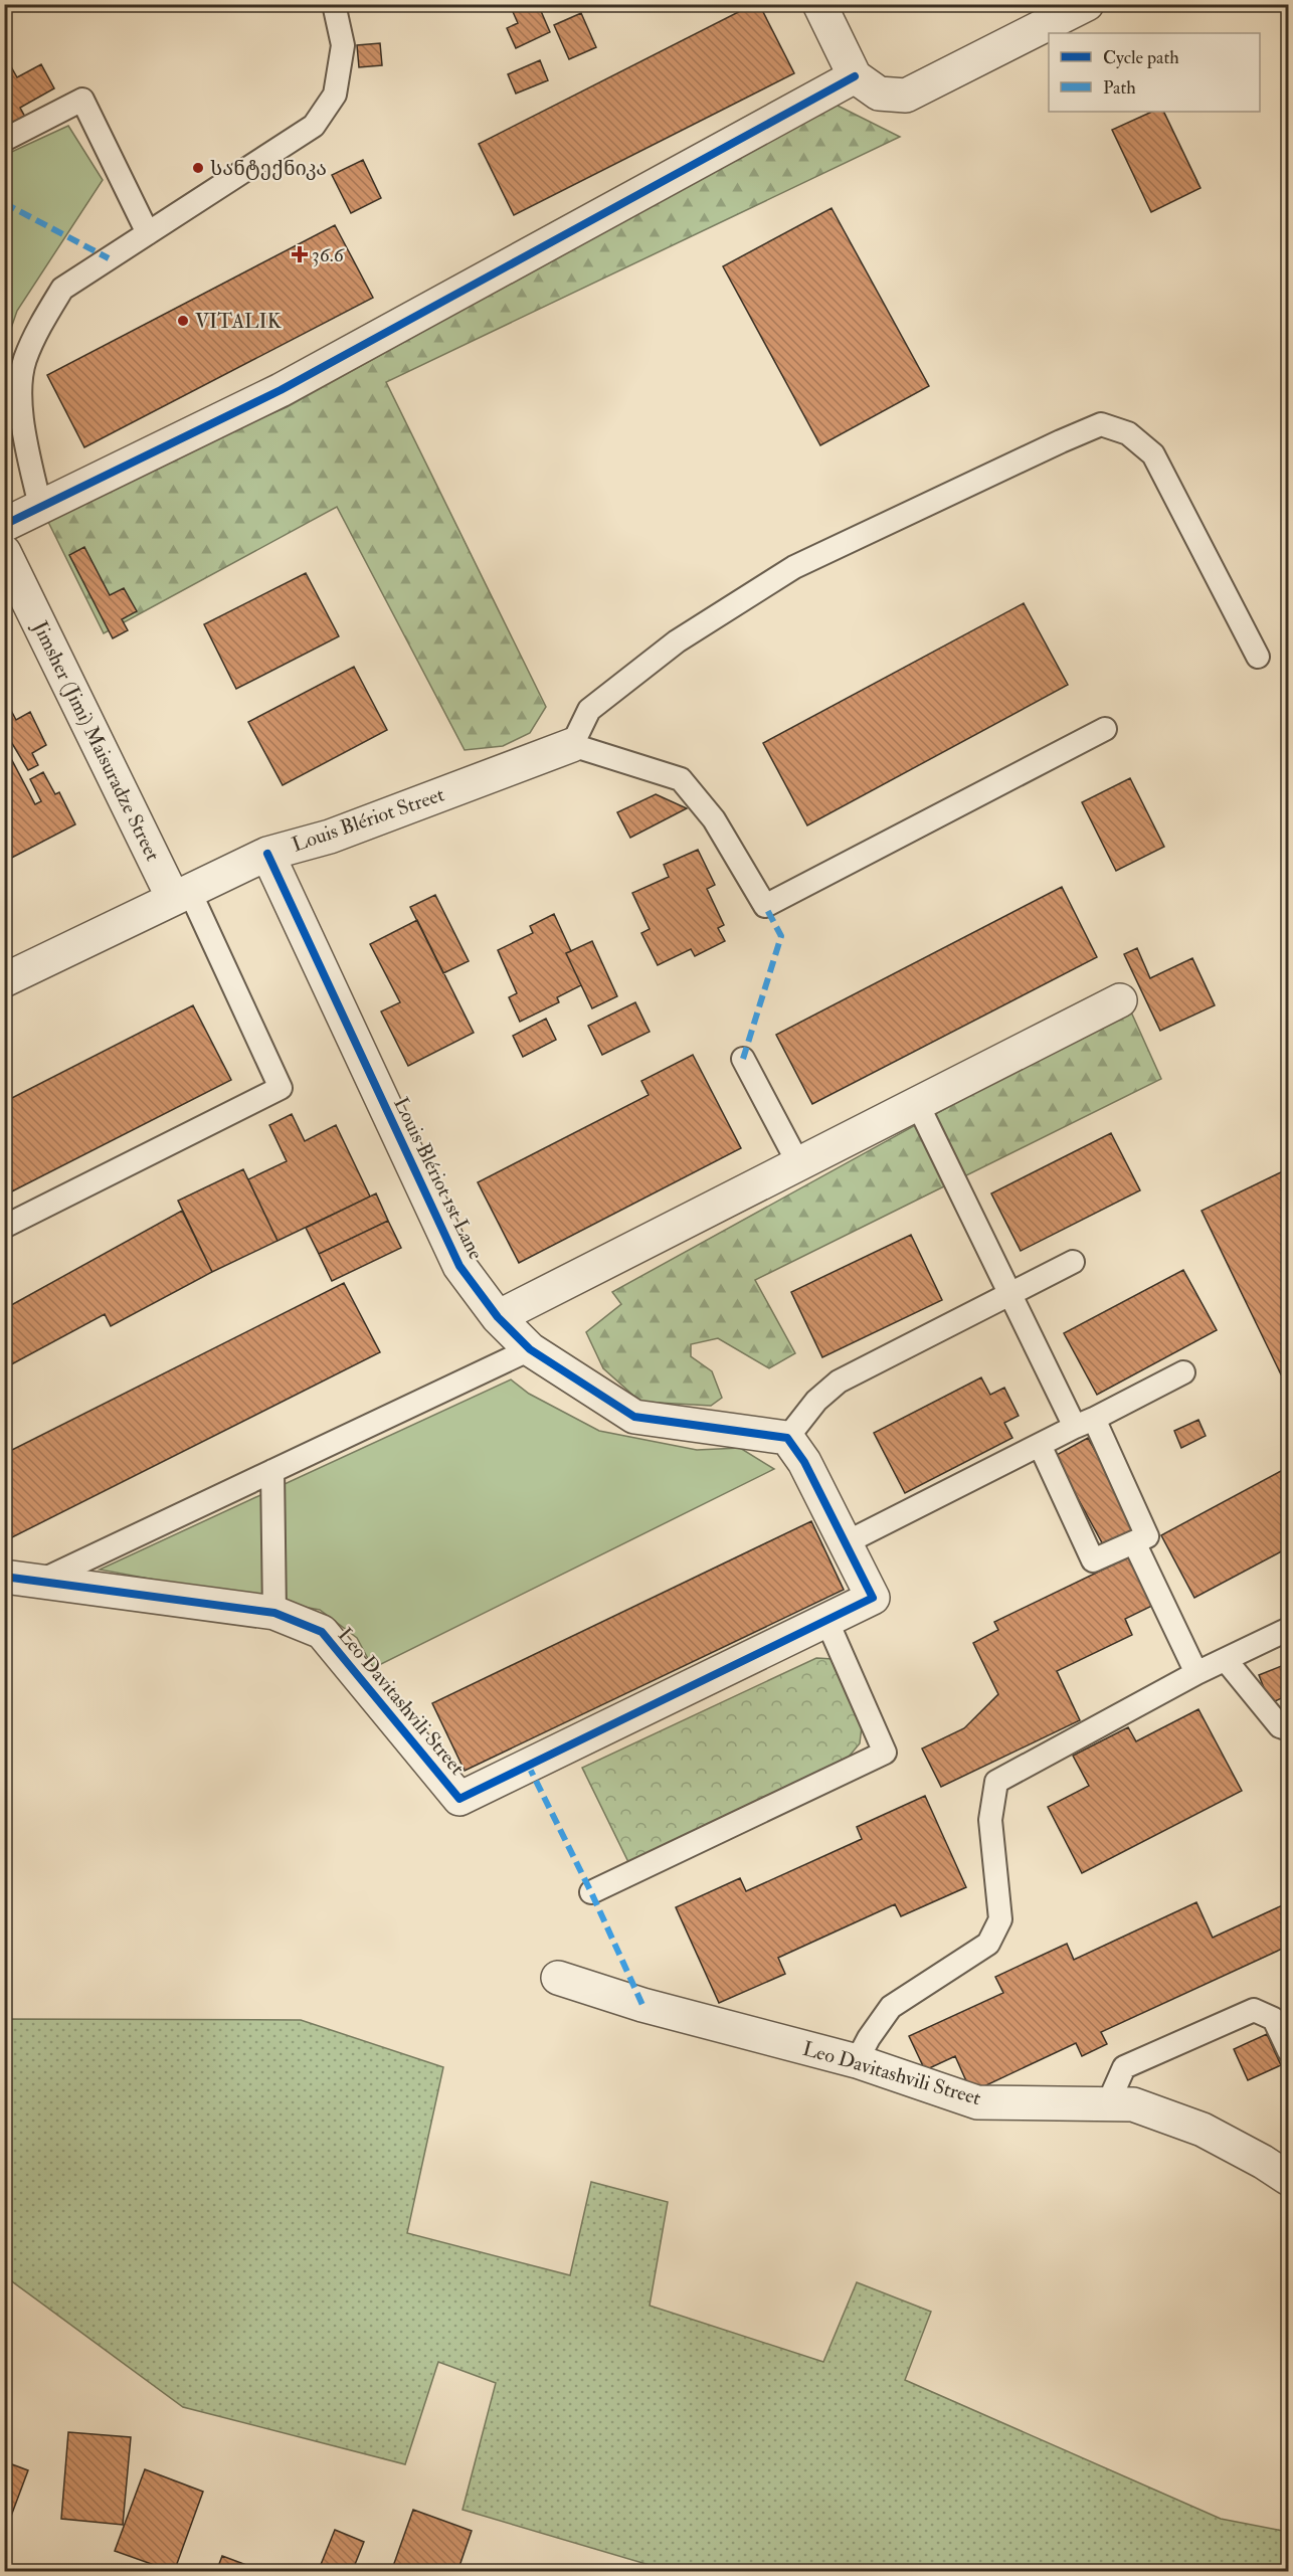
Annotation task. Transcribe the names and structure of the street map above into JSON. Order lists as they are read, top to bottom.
{
  "streets": {
    "street": [
      "Jimsher (Jimi) Maisuradze Street",
      "Louis Blériot Street",
      "Louis Blériot 1st Lane",
      "Leo Davitashvili Street"
    ]
  },
  "crossings": [
    ["Jimsher (Jimi) Maisuradze Street", "Louis Blériot Street"],
    ["Louis Blériot Street", "Louis Blériot 1st Lane"]
  ],
  "places": {
    "other": ["სანტექნიკა", "VITALIK"],
    "health": ["36.6"]
  },
  "legend": ["Cycle path", "Path"]
}
